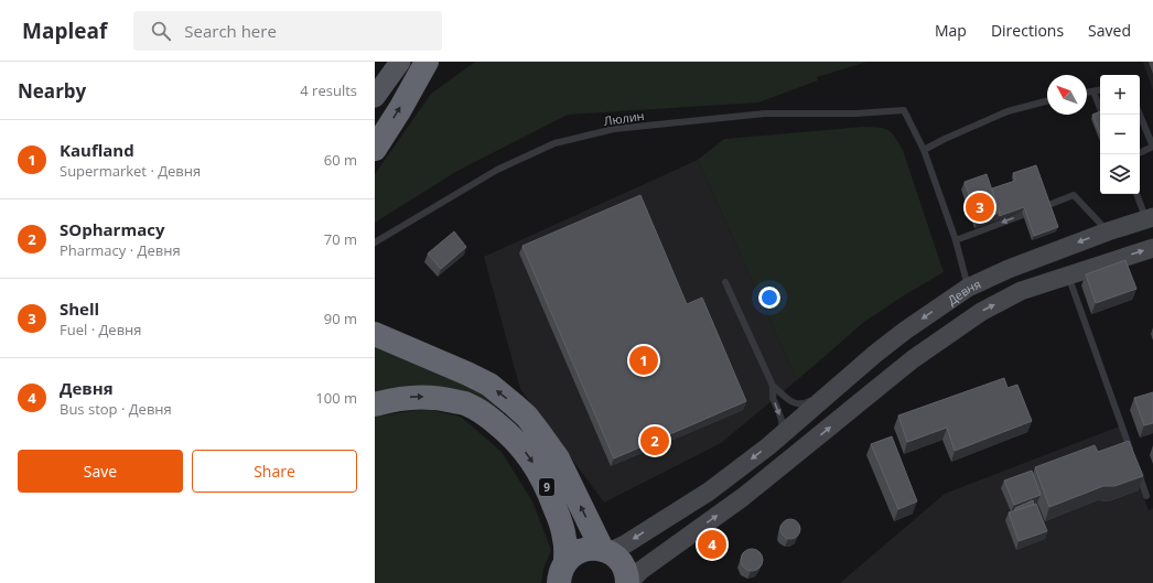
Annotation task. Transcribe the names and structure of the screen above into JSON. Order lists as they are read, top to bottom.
{
  "streets": {
    "highway": ["9"],
    "main road": ["Девня"],
    "lane": ["Люлин"]
  },
  "north": "top left",
  "page": {
    "header": "Mapleaf",
    "search": "Search here",
    "nav": ["Map", "Directions", "Saved"],
    "heading": ["Nearby", "4 results"],
    "map_buttons": ["+", "−"],
    "list": [
      {
        "mark": "1",
        "name": "Kaufland",
        "note": "Supermarket · Девня",
        "value": "60 m"
      },
      {
        "mark": "2",
        "name": "SOpharmacy",
        "note": "Pharmacy · Девня",
        "value": "70 m"
      },
      {
        "mark": "3",
        "name": "Shell",
        "note": "Fuel · Девня",
        "value": "90 m"
      },
      {
        "mark": "4",
        "name": "Девня",
        "note": "Bus stop · Девня",
        "value": "100 m"
      }
    ],
    "pins": [
      "3",
      "1",
      "2",
      "4"
    ],
    "buttons": ["Save", "Share"]
  }
}
